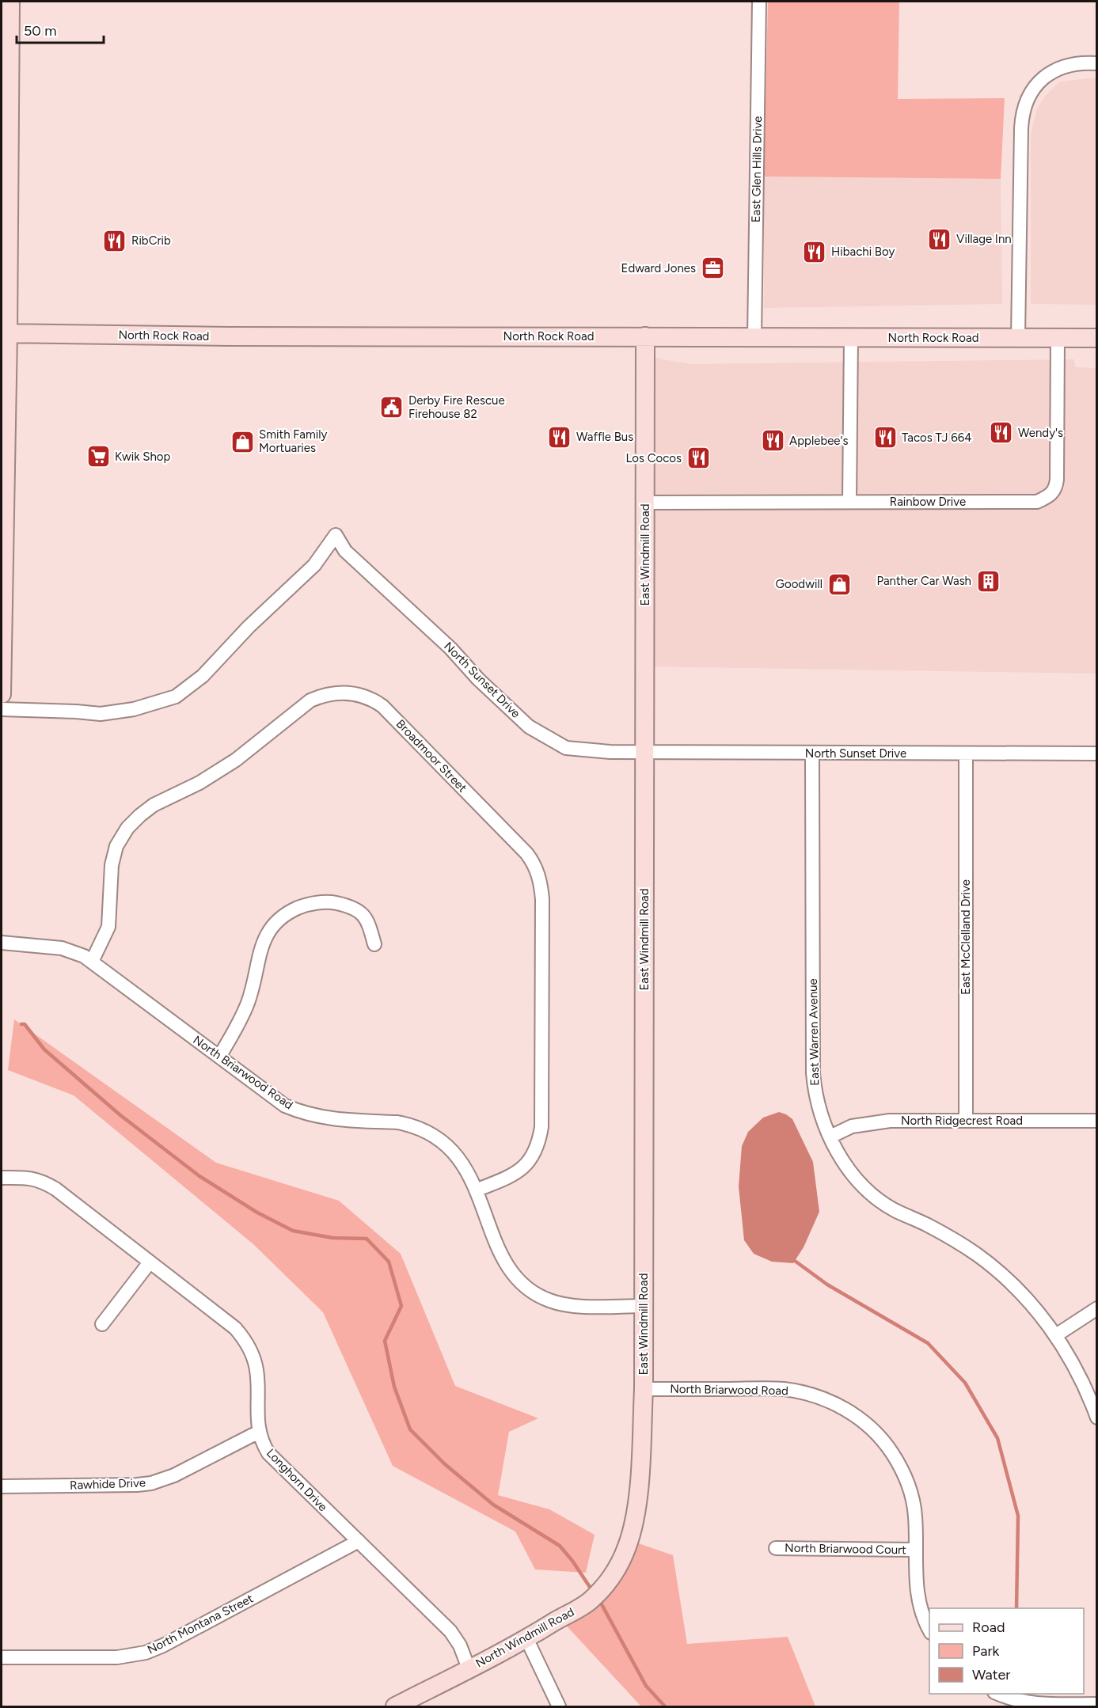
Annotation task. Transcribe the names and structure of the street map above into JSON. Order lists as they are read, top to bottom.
{
  "streets": {
    "street": [
      "East Glen Hills Drive",
      "North Rock Road",
      "Rainbow Drive",
      "East Windmill Road",
      "North Sunset Drive",
      "Broadmoor Street",
      "East McClelland Drive",
      "East Warren Avenue",
      "North Briarwood Road",
      "North Ridgecrest Road",
      "Longhorn Drive",
      "Rawhide Drive",
      "North Briarwood Court",
      "North Montana Street",
      "North Windmill Road"
    ]
  },
  "crossings": [
    ["East Glen Hills Drive", "North Rock Road"],
    ["North Rock Road", "Rainbow Drive"],
    ["North Rock Road", "East Windmill Road"],
    ["Rainbow Drive", "East Windmill Road"],
    ["East Windmill Road", "North Sunset Drive"],
    ["East Windmill Road", "North Briarwood Road"],
    ["East Windmill Road", "North Windmill Road"],
    ["North Sunset Drive", "East McClelland Drive"],
    ["North Sunset Drive", "East Warren Avenue"],
    ["Broadmoor Street", "North Briarwood Road"],
    ["East McClelland Drive", "North Ridgecrest Road"],
    ["East Warren Avenue", "North Ridgecrest Road"],
    ["North Briarwood Road", "North Briarwood Court"],
    ["Longhorn Drive", "Rawhide Drive"],
    ["Longhorn Drive", "North Montana Street"],
    ["Longhorn Drive", "North Windmill Road"]
  ],
  "places": {
    "restaurant": [
      "Village Inn",
      "RibCrib",
      "Hibachi Boy",
      "Wendy's",
      "Waffle Bus",
      "Tacos TJ 664",
      "Applebee's",
      "Los Cocos"
    ],
    "office": ["Edward Jones"],
    "public building": ["Derby Fire Rescue Firehouse 82"],
    "shop": ["Smith Family Mortuaries", "Goodwill"],
    "supermarket": ["Kwik Shop"],
    "building": ["Panther Car Wash"]
  },
  "legend": ["Road", "Park", "Water"],
  "scale_bar": "50 m"
}
